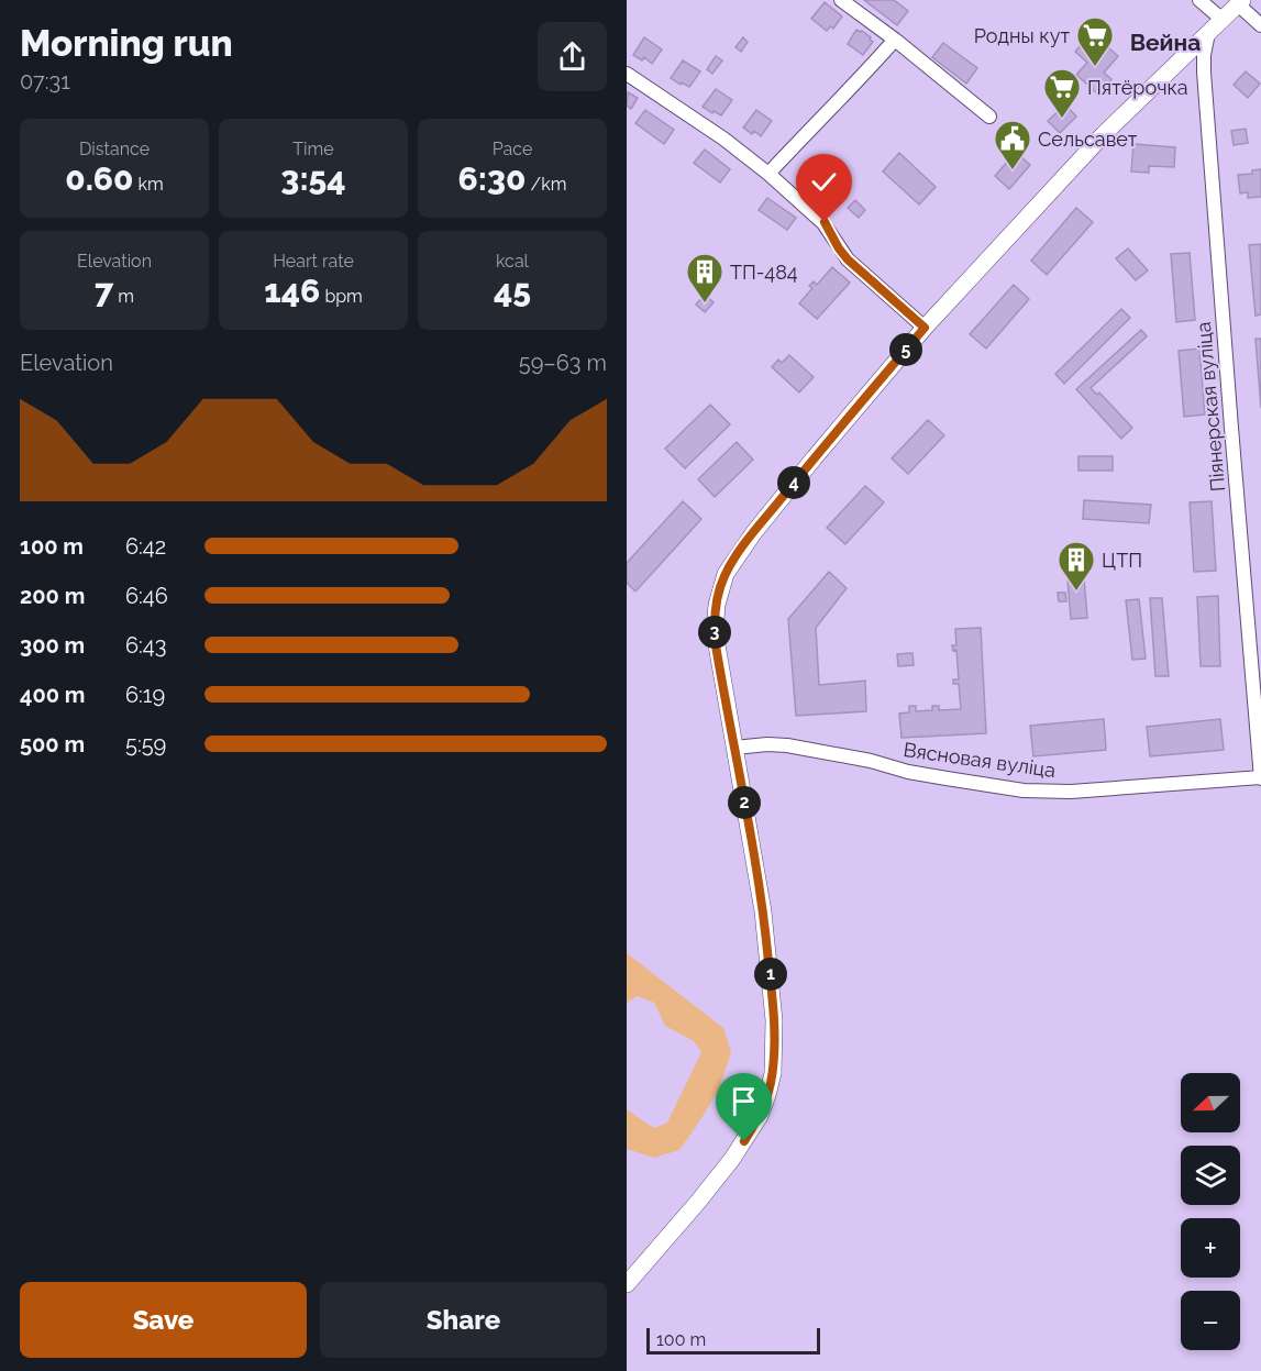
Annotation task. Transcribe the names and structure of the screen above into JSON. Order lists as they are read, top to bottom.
{
  "streets": {
    "street": ["Піянерская вуліца", "Вясновая вуліца"]
  },
  "crossings": [
    ["Піянерская вуліца", "Вясновая вуліца"]
  ],
  "districts": ["Вейна"],
  "places": {
    "supermarket": ["Родны кут", "Пятёрочка"],
    "public building": ["Сельсавет"],
    "building": ["ТП-484", "ЦТП"]
  },
  "scale_bar": "100 m",
  "north": "left",
  "page": {
    "heading": ["Morning run", "07:31"],
    "stats": [
      ["Distance", "0.60 km"],
      ["Time", "3:54"],
      ["Pace", "6:30 /km"],
      ["Elevation", "7 m"],
      ["Heart rate", "146 bpm"],
      ["kcal", "45"]
    ],
    "pins": [
      "5",
      "4",
      "3",
      "2",
      "1"
    ],
    "chart": ["Elevation", "59–63 m"],
    "list": [
      {
        "name": "100 m",
        "note": "6:42"
      },
      {
        "name": "200 m",
        "note": "6:46"
      },
      {
        "name": "300 m",
        "note": "6:43"
      },
      {
        "name": "400 m",
        "note": "6:19"
      },
      {
        "name": "500 m",
        "note": "5:59"
      }
    ],
    "map_buttons": ["+", "−"],
    "buttons": ["Save", "Share"],
    "scale": "100 m"
  }
}
